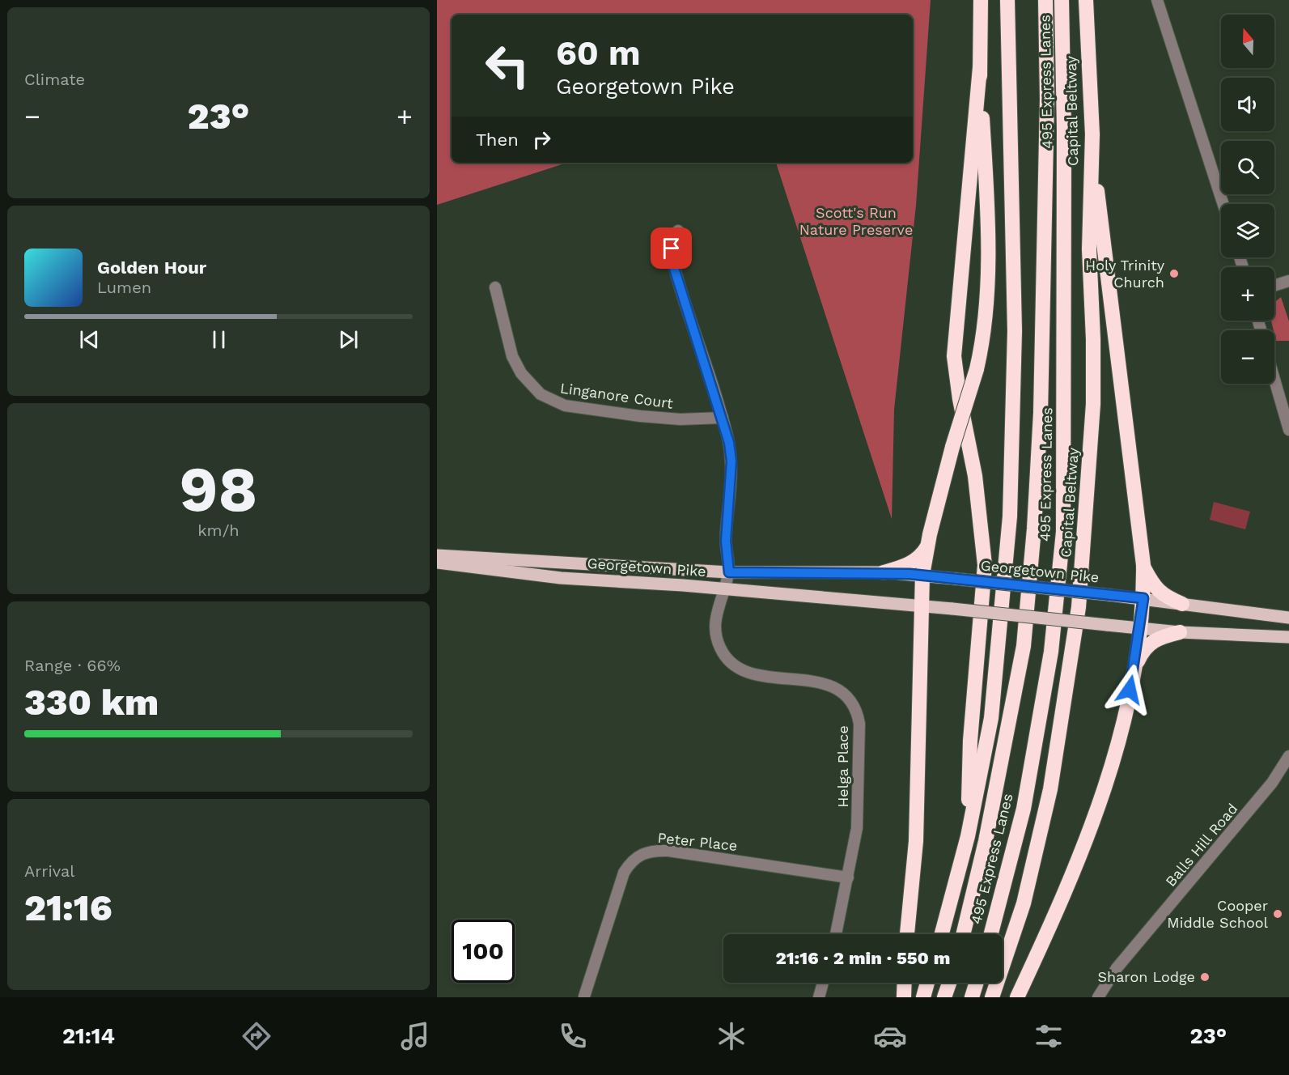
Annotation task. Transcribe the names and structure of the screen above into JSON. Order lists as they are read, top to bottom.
{
  "streets": {
    "highway": ["495 Express Lanes", "Capital Beltway"],
    "main road": ["Georgetown Pike"],
    "street": [
      "Linganore Court",
      "Helga Place",
      "Peter Place",
      "Balls Hill Road"
    ]
  },
  "crossings": [
    ["Georgetown Pike", "Helga Place"],
    ["Helga Place", "Peter Place"]
  ],
  "parks": ["Scott's Run Nature Preserve"],
  "places": ["Holy Trinity Church", "Cooper Middle School", "Sharon Lodge"],
  "north": "top",
  "page": {
    "tile": [
      "Climate",
      ["98", "km/h"],
      ["Range · 66%", "330 km"],
      ["Arrival", "21:16"]
    ],
    "map_buttons": ["+", "−"],
    "turn": ["60 m", "Georgetown Pike"],
    "heat": ["−", "23°", "+"],
    "then": "Then",
    "song": ["Golden Hour", "Lumen"],
    "limit": "100",
    "trip": "21:16 · 2 min · 550 m",
    "tabs": ["21:14", "23°"]
  }
}
